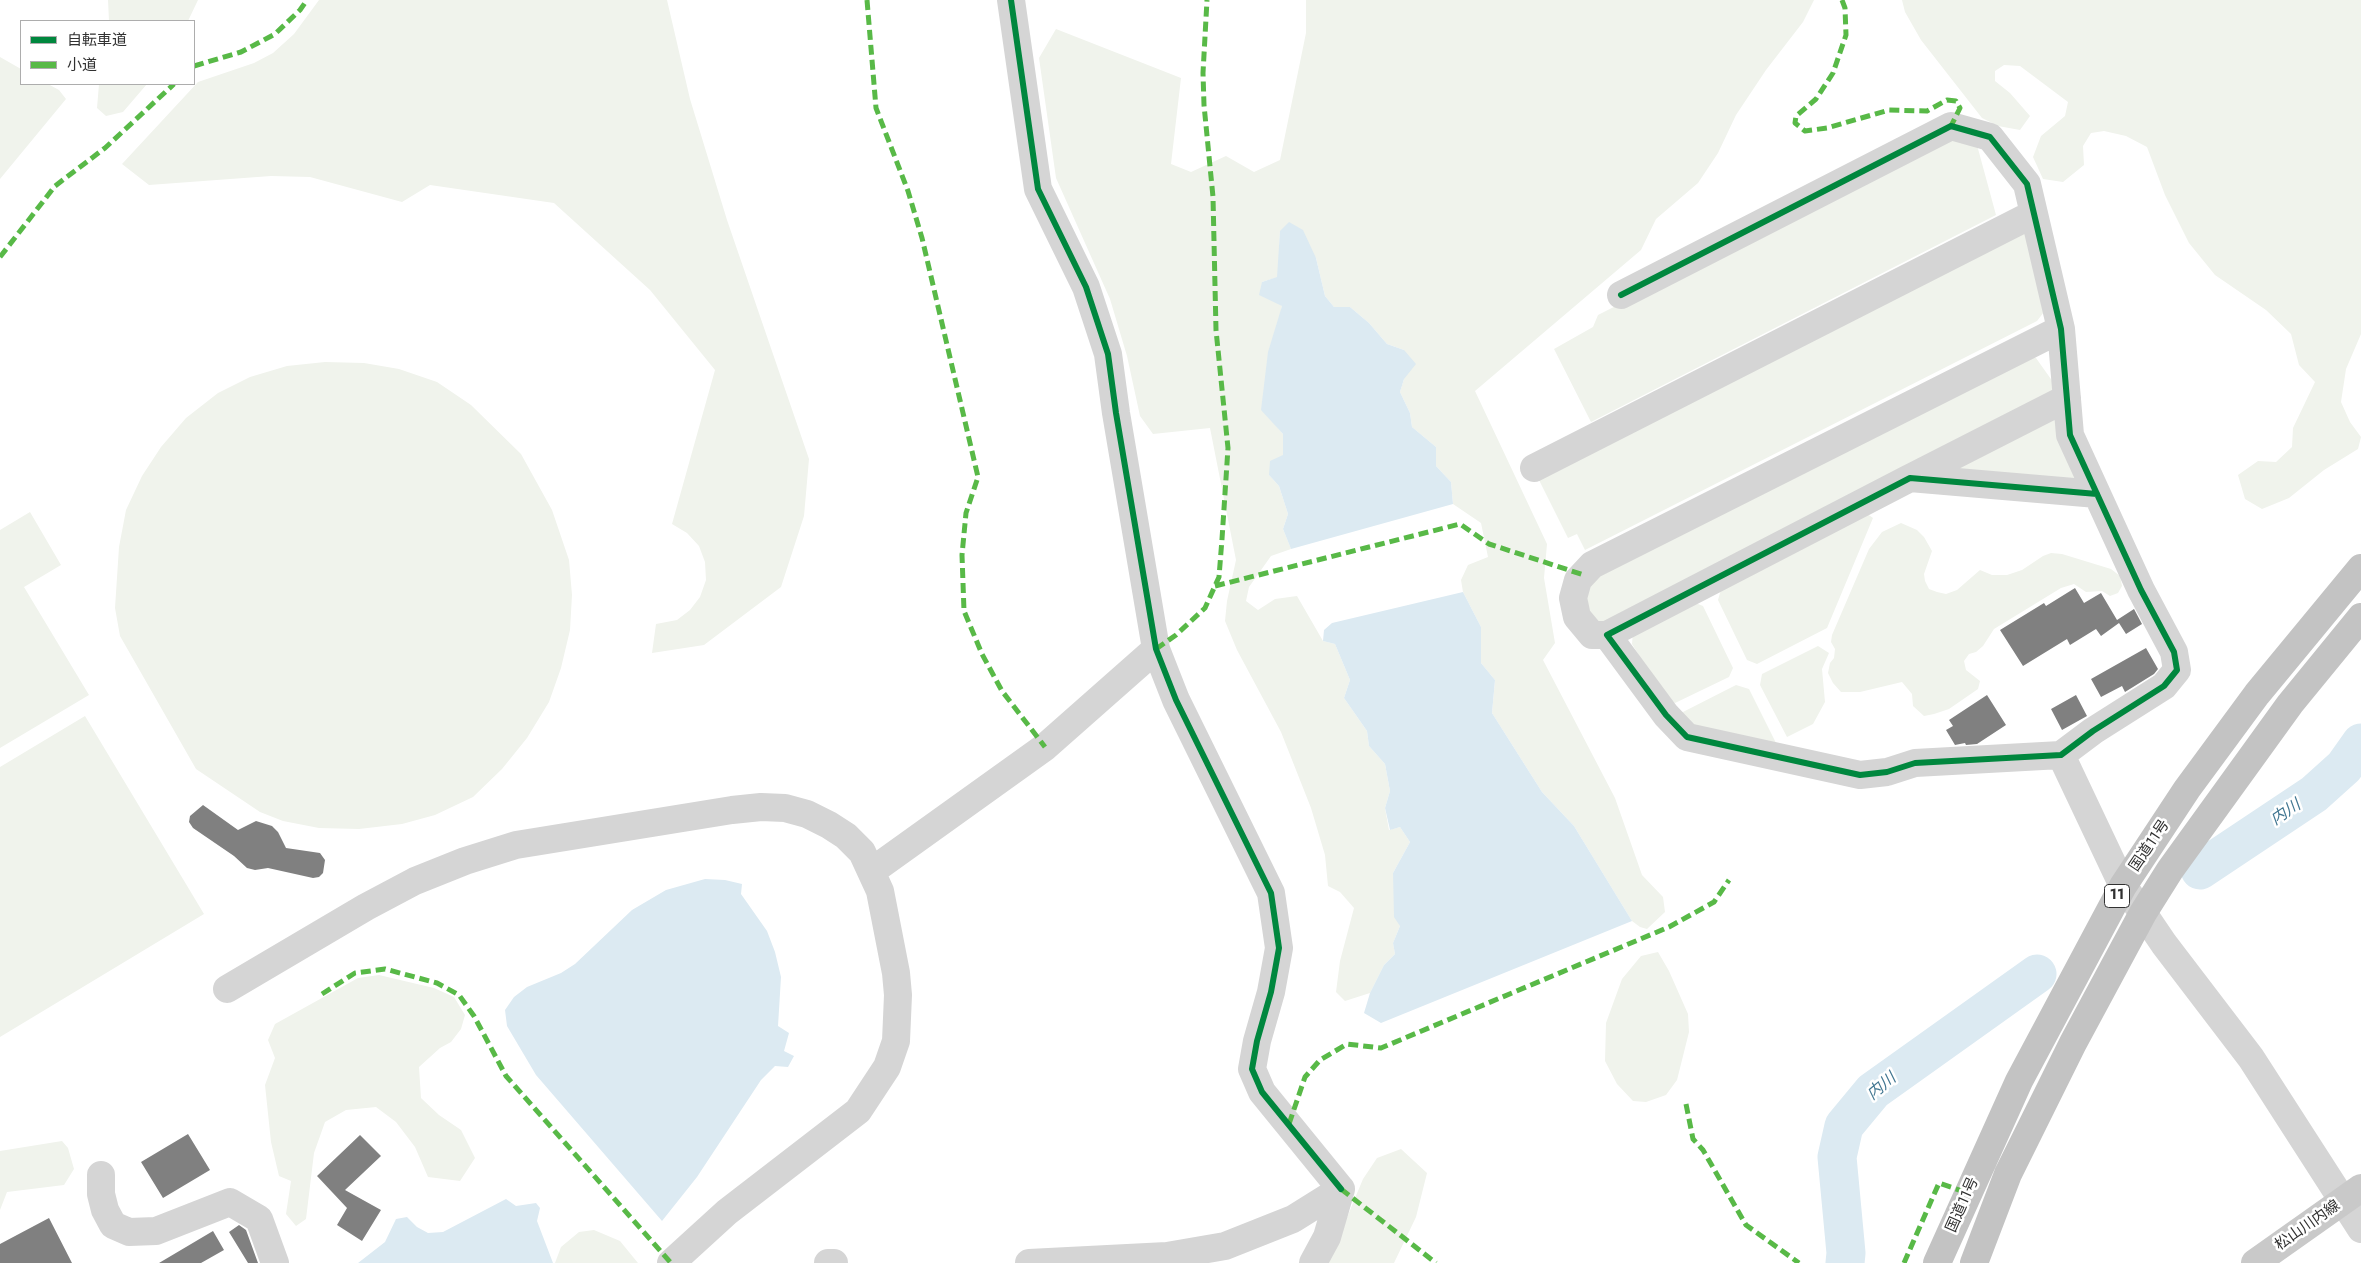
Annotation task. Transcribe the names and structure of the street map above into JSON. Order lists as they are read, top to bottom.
{
  "streets": {
    "highway": ["国道11号", "11"],
    "main road": ["松山川内線"]
  },
  "water": ["内川"],
  "legend": ["自転車道", "小道"]
}
